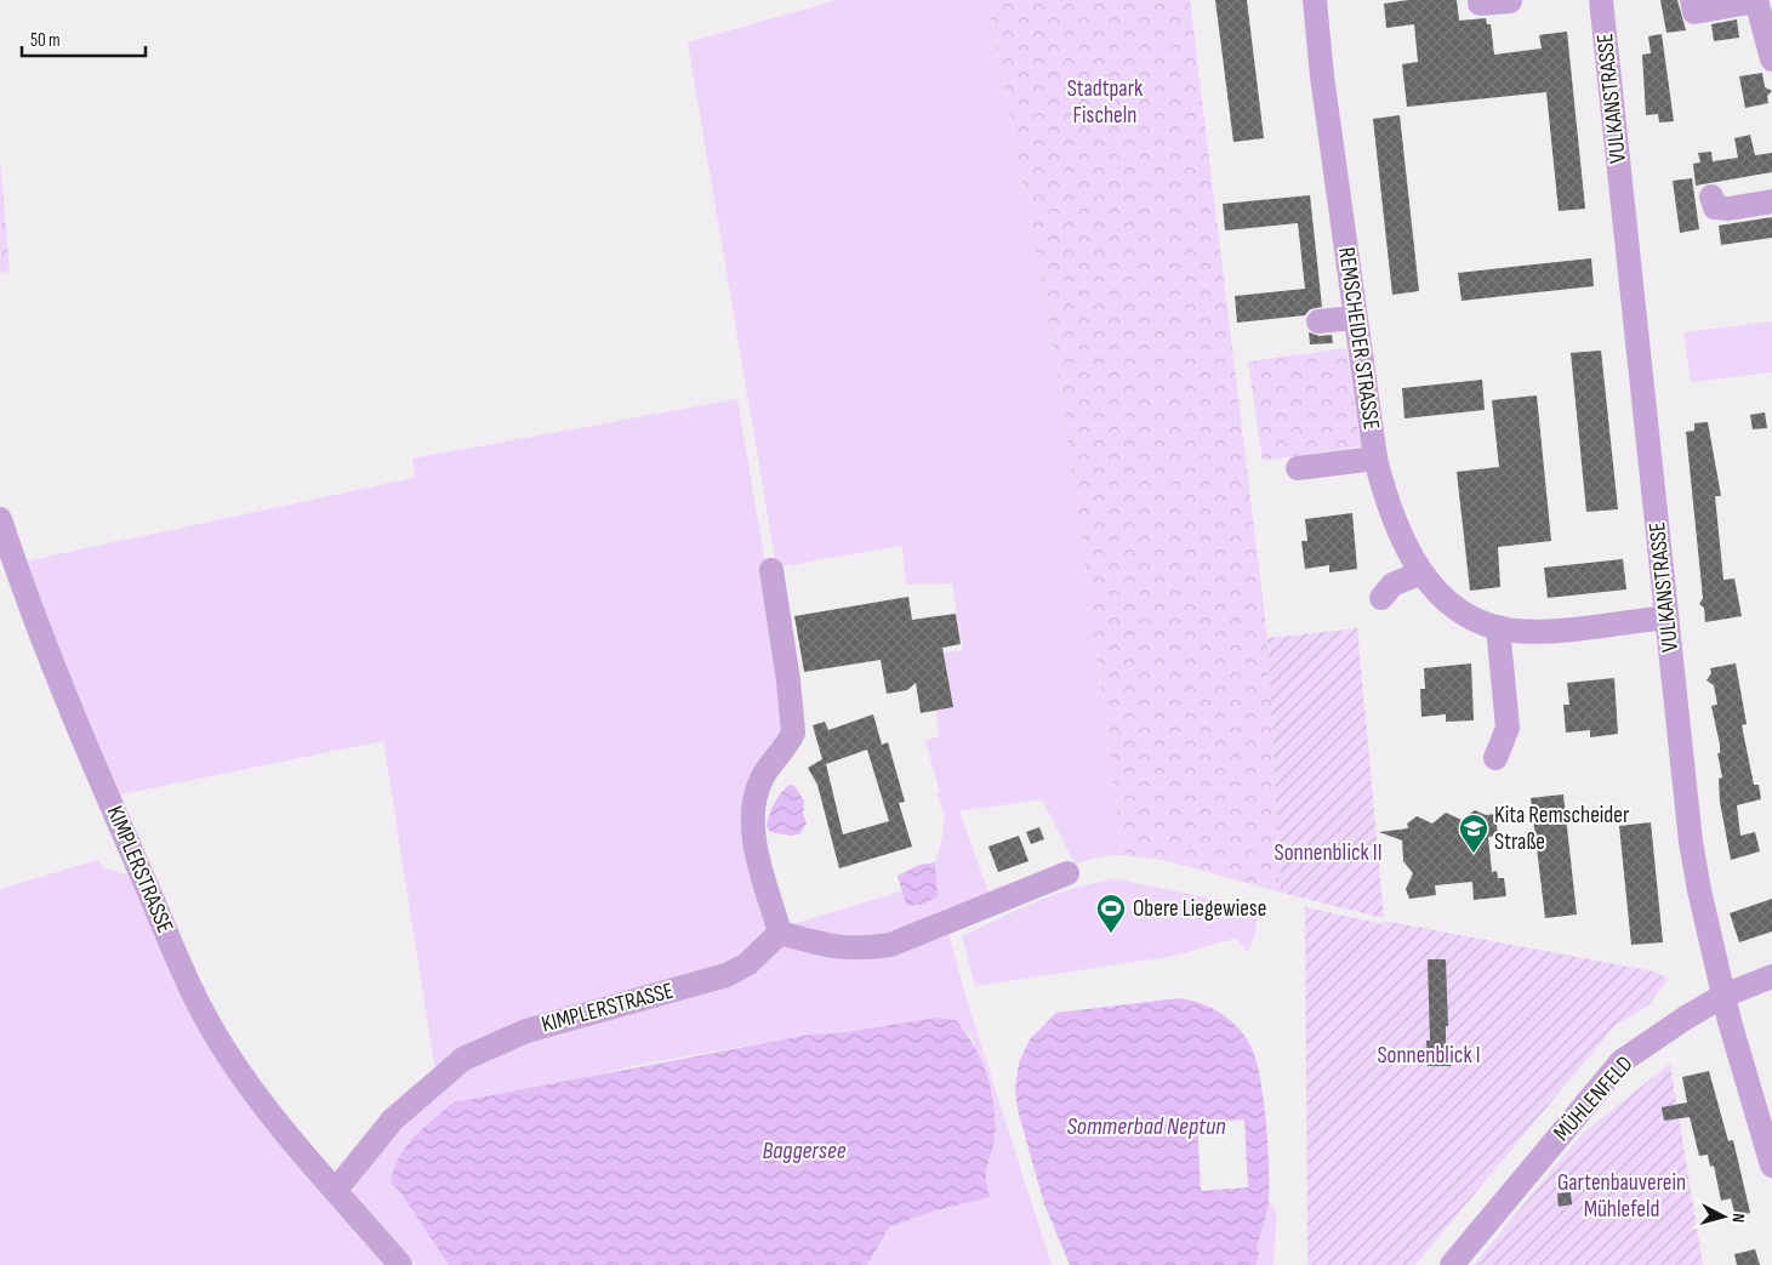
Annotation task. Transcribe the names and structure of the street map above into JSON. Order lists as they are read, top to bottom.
{
  "streets": {
    "street": [
      "VULKANSTRASSE",
      "REMSCHEIDER STRASSE",
      "KIMPLERSTRASSE",
      "MÜHLENFELD"
    ]
  },
  "crossings": [
    ["VULKANSTRASSE", "REMSCHEIDER STRASSE"],
    ["VULKANSTRASSE", "MÜHLENFELD"]
  ],
  "water": ["Sommerbad Neptun", "Baggersee"],
  "parks": [
    "Stadtpark Fischeln",
    "Sonnenblick II",
    "Sonnenblick I",
    "Gartenbauverein Mühlefeld"
  ],
  "places": {
    "school or university": ["Kita Remscheider Straße"],
    "sports": ["Obere Liegewiese"]
  },
  "scale_bar": "50 m",
  "north": "right"
}
